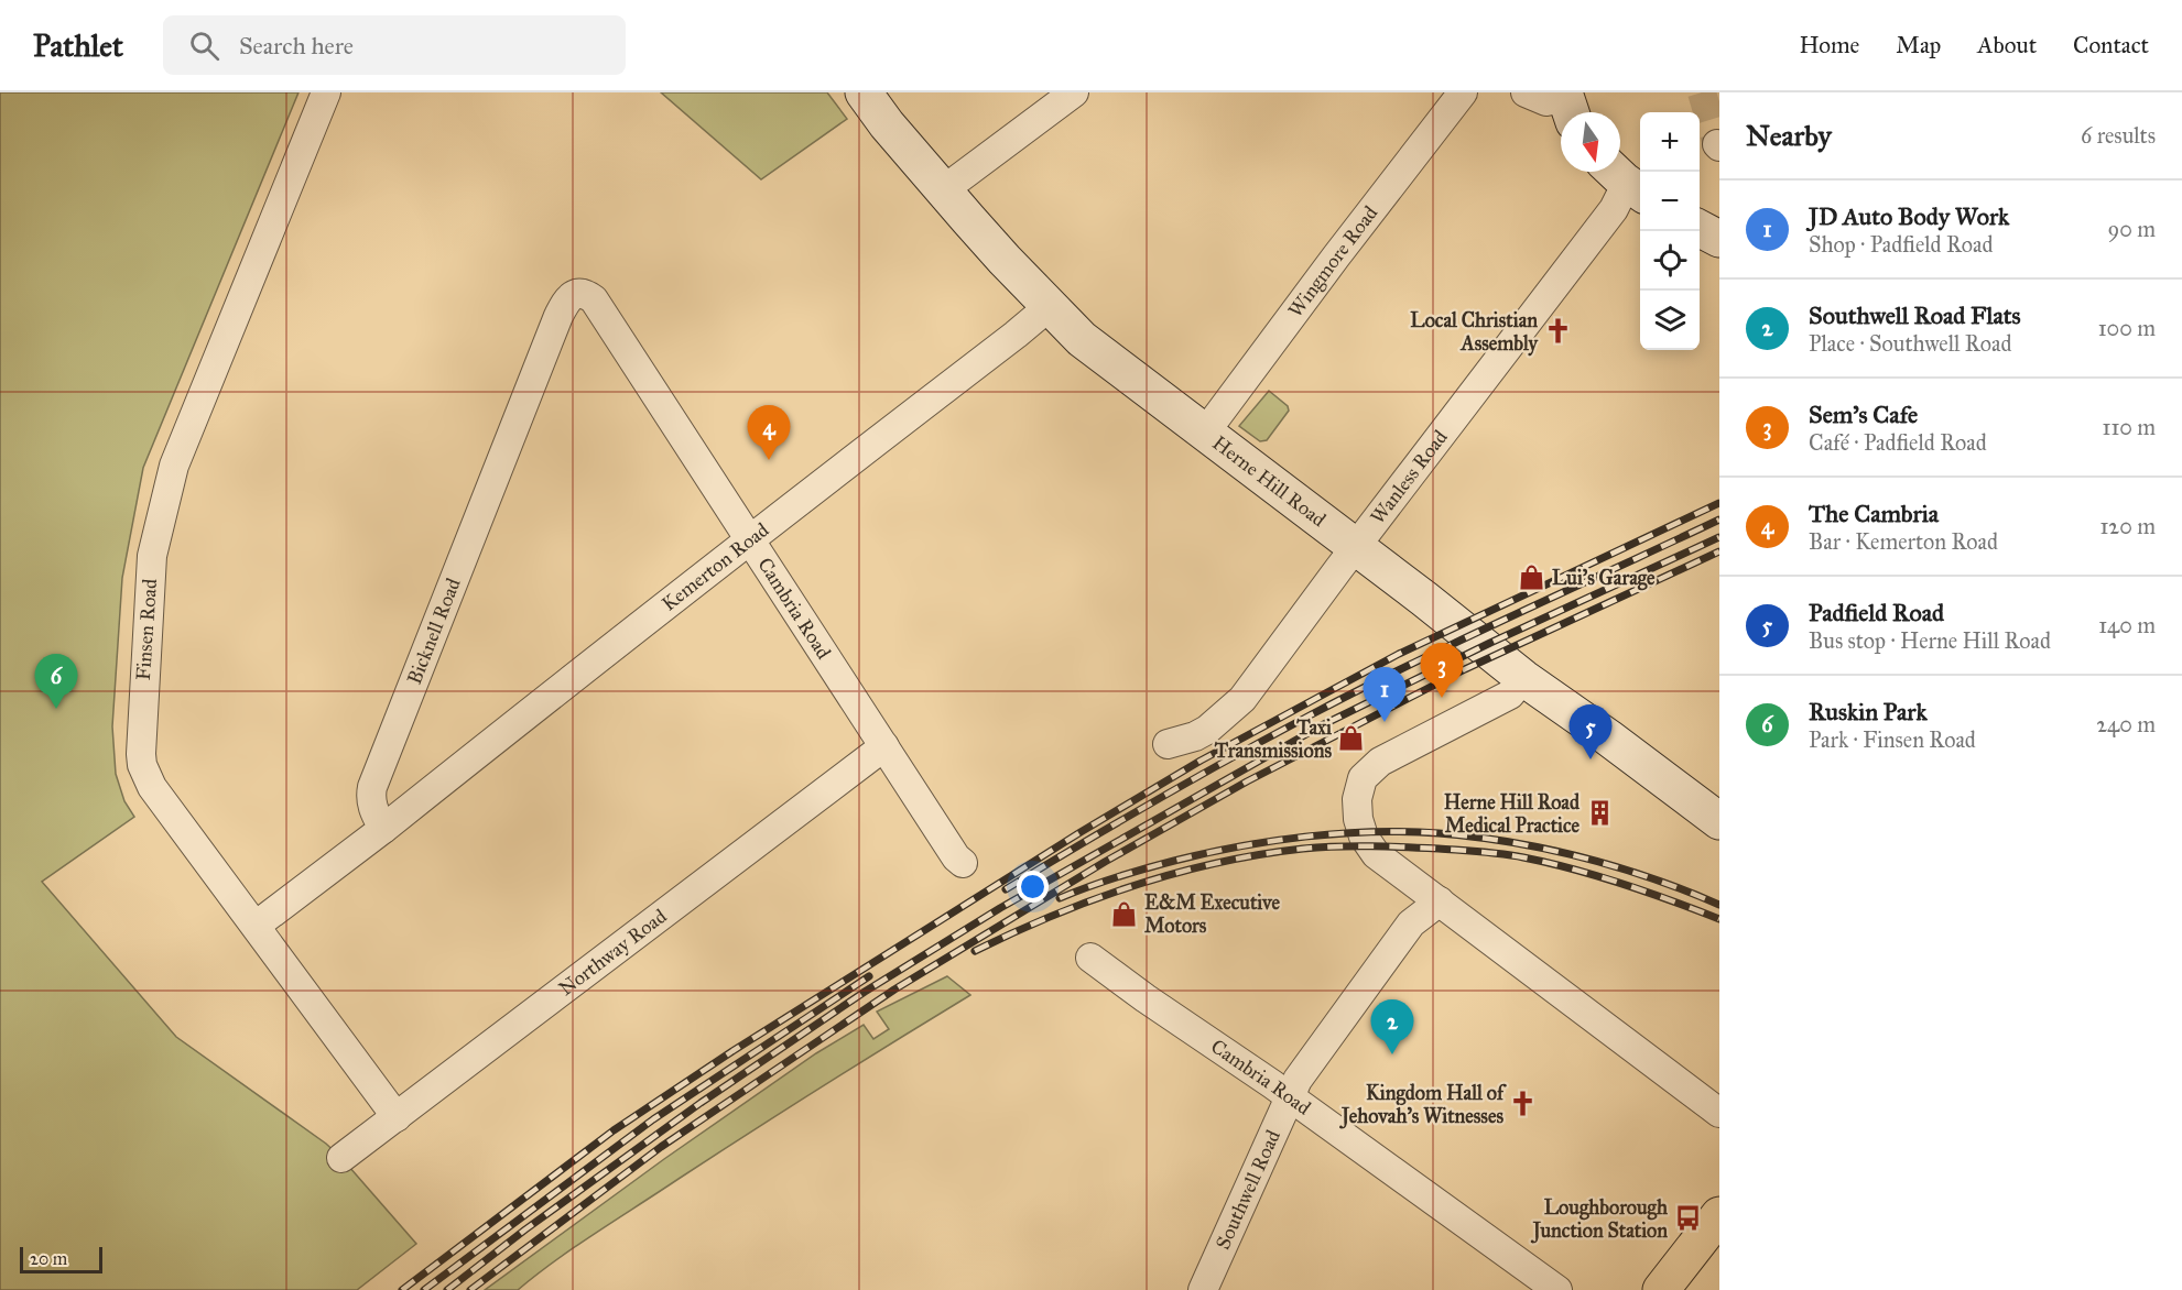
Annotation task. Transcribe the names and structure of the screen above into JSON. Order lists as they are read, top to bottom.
{
  "streets": {
    "street": [
      "Wingmore Road",
      "Wanless Road",
      "Herne Hill Road",
      "Kemerton Road",
      "Cambria Road",
      "Finsen Road",
      "Bicknell Road",
      "Northway Road",
      "Southwell Road"
    ]
  },
  "crossings": [
    ["Wingmore Road", "Herne Hill Road"],
    ["Wanless Road", "Herne Hill Road"],
    ["Herne Hill Road", "Kemerton Road"],
    ["Kemerton Road", "Cambria Road"],
    ["Kemerton Road", "Bicknell Road"],
    ["Cambria Road", "Bicknell Road"],
    ["Cambria Road", "Northway Road"],
    ["Cambria Road", "Southwell Road"],
    ["Finsen Road", "Northway Road"]
  ],
  "places": {
    "church": ["Local Christian Assembly", "Kingdom Hall of Jehovah's Witnesses"],
    "shop": ["Lui's Garage", "Taxi Transmissions", "E&M Executive Motors"],
    "building": ["Herne Hill Road Medical Practice"],
    "bus stop": ["Loughborough Junction Station"]
  },
  "scale_bar": "20 m",
  "north": "bottom",
  "page": {
    "header": "Pathlet",
    "search": "Search here",
    "nav": [
      "Home",
      "Map",
      "About",
      "Contact"
    ],
    "heading": ["Nearby", "6 results"],
    "map_buttons": ["+", "−"],
    "list": [
      {
        "mark": "1",
        "name": "JD Auto Body Work",
        "note": "Shop · Padfield Road",
        "value": "90 m"
      },
      {
        "mark": "2",
        "name": "Southwell Road Flats",
        "note": "Place · Southwell Road",
        "value": "100 m"
      },
      {
        "mark": "3",
        "name": "Sem's Cafe",
        "note": "Café · Padfield Road",
        "value": "110 m"
      },
      {
        "mark": "4",
        "name": "The Cambria",
        "note": "Bar · Kemerton Road",
        "value": "120 m"
      },
      {
        "mark": "5",
        "name": "Padfield Road",
        "note": "Bus stop · Herne Hill Road",
        "value": "140 m"
      },
      {
        "mark": "6",
        "name": "Ruskin Park",
        "note": "Park · Finsen Road",
        "value": "240 m"
      }
    ],
    "pins": [
      "4",
      "3",
      "6",
      "1",
      "5",
      "2"
    ],
    "scale": "20 m"
  }
}
